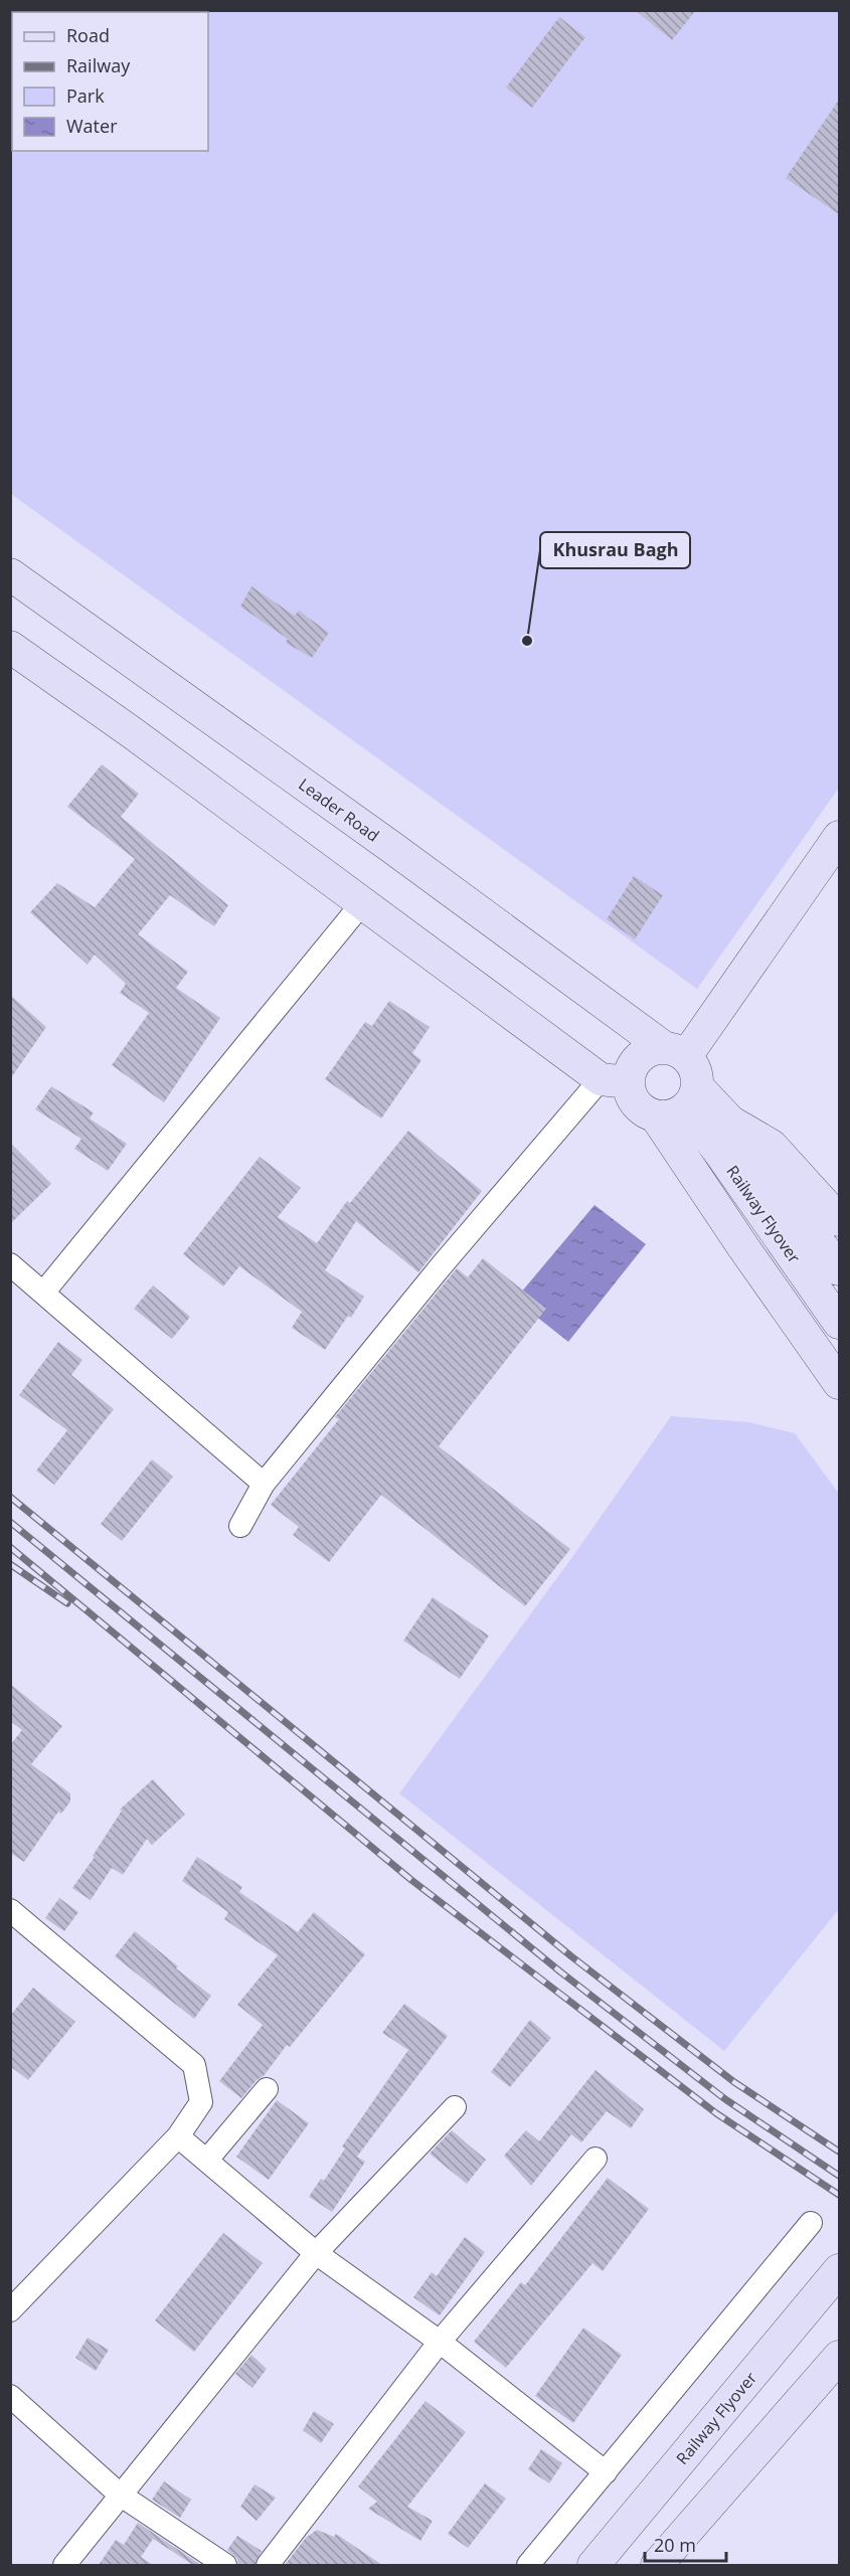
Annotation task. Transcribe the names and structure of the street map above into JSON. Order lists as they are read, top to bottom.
{
  "streets": {
    "main road": ["Leader Road", "Railway Flyover"]
  },
  "crossings": [
    ["Leader Road", "Railway Flyover"]
  ],
  "places": ["Khusrau Bagh"],
  "legend": [
    "Road",
    "Railway",
    "Park",
    "Water"
  ],
  "scale_bar": "20 m"
}
